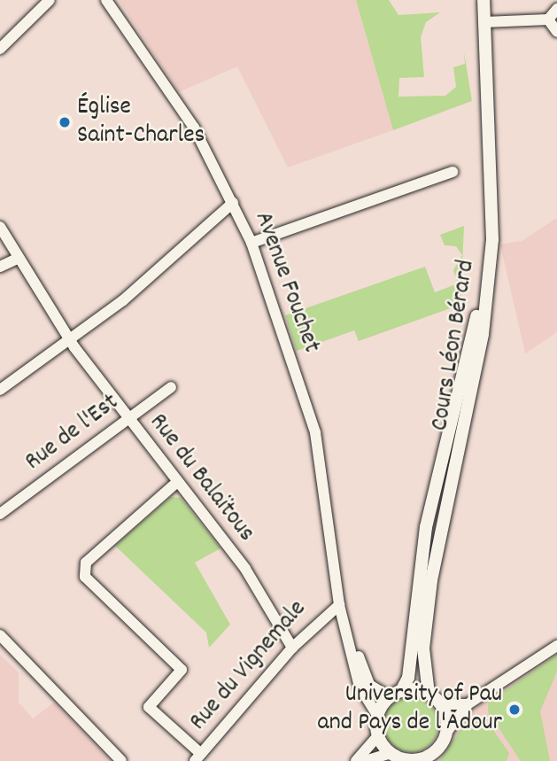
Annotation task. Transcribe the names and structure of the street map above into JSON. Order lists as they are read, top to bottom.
{
  "streets": {
    "main road": ["Cours Léon Bérard"],
    "street": [
      "Avenue Fouchet",
      "Rue de l'Est",
      "Rue du Balaïtous",
      "Rue du Vignemale"
    ]
  },
  "crossings": [
    ["Avenue Fouchet", "Cours Léon Bérard"],
    ["Avenue Fouchet", "Rue du Vignemale"],
    ["Rue de l'Est", "Rue du Balaïtous"],
    ["Rue du Balaïtous", "Rue du Vignemale"]
  ],
  "places": ["Église Saint-Charles", "University of Pau and Pays de l'Adour"]
}
